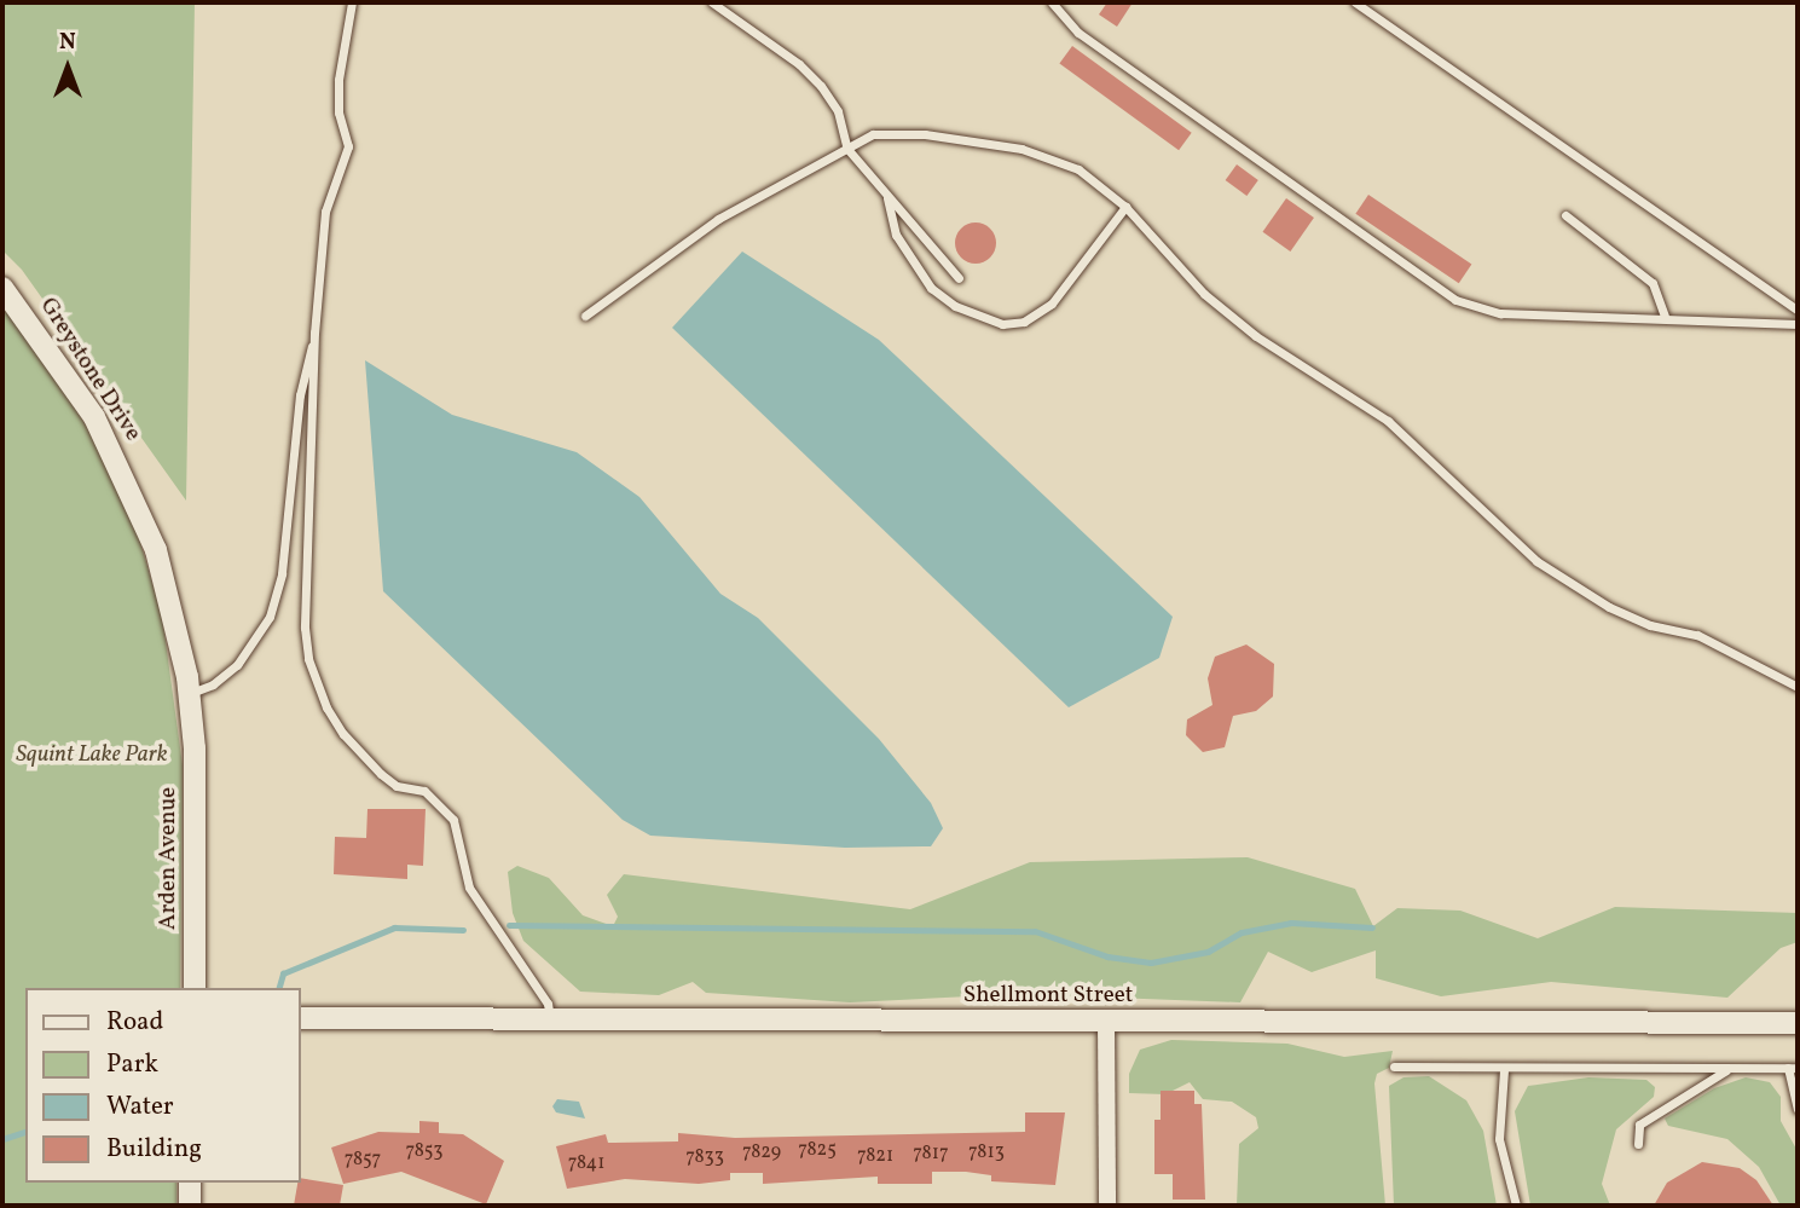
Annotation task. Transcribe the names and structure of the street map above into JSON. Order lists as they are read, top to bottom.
{
  "streets": {
    "street": ["Greystone Drive", "Arden Avenue", "Shellmont Street"]
  },
  "crossings": [
    ["Greystone Drive", "Arden Avenue"]
  ],
  "parks": ["Squint Lake Park"],
  "house_numbers": [
    "7825",
    "7853",
    "7829",
    "7813",
    "7817",
    "7821",
    "7833",
    "7857",
    "7841"
  ],
  "legend": [
    "Road",
    "Park",
    "Water",
    "Building"
  ],
  "north": "top"
}
